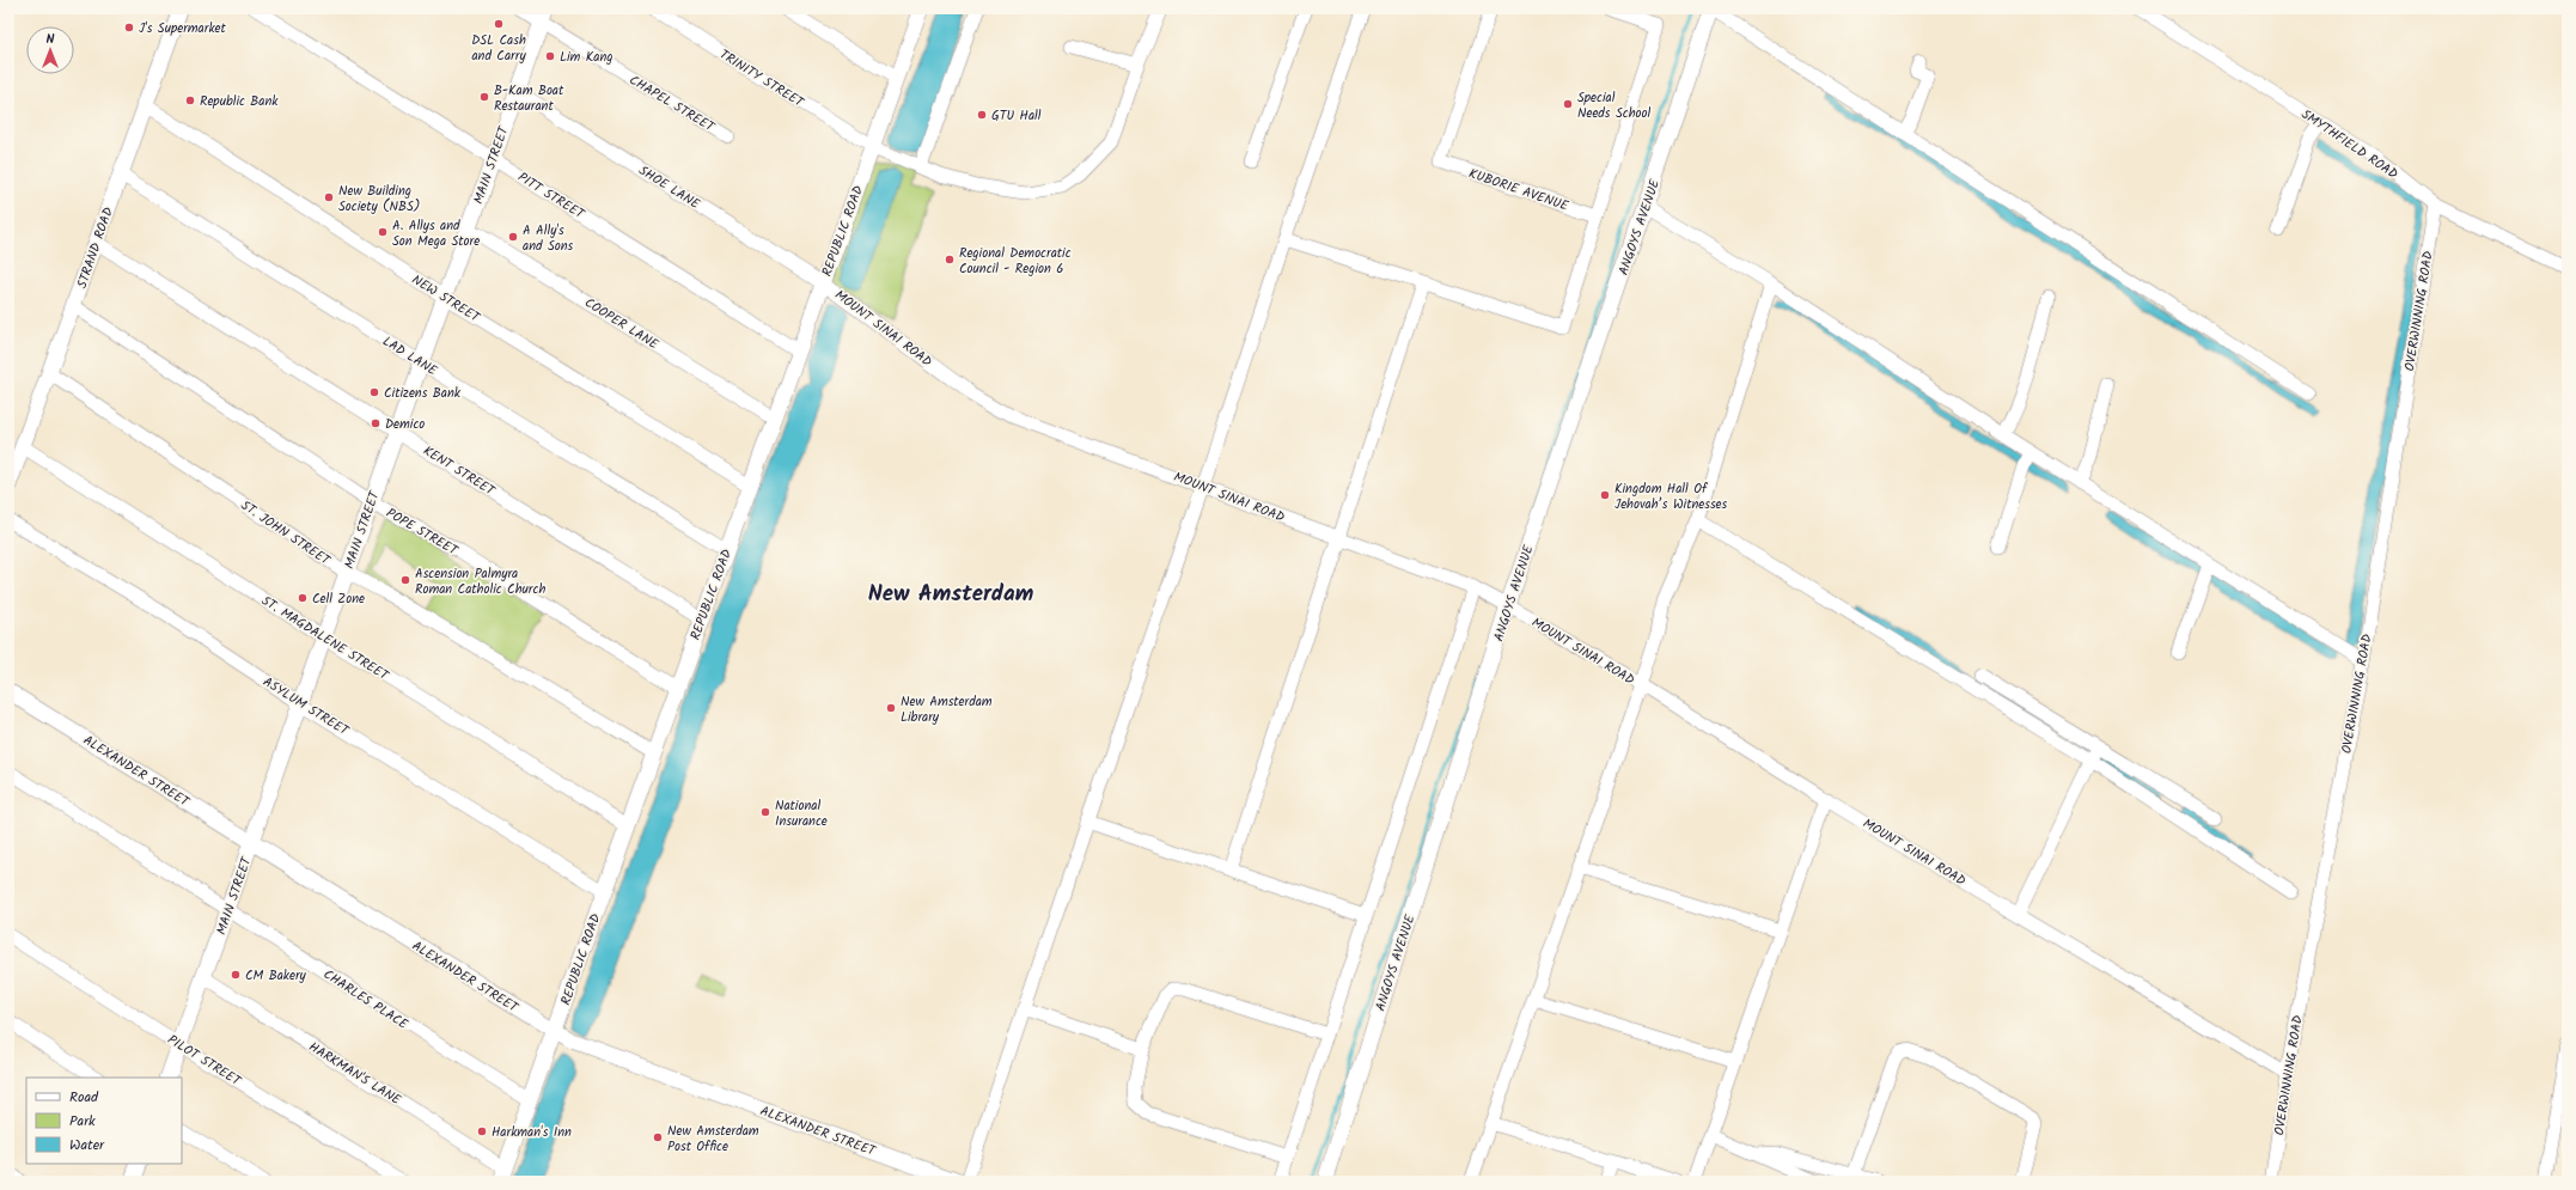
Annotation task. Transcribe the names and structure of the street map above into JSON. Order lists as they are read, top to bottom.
{
  "streets": {
    "street": [
      "TRINITY STREET",
      "CHAPEL STREET",
      "SMYTHFIELD ROAD",
      "MAIN STREET",
      "SHOE LANE",
      "KUBORIE AVENUE",
      "PITT STREET",
      "ANGOYS AVENUE",
      "REPUBLIC ROAD",
      "STRAND ROAD",
      "NEW STREET",
      "OVERWINNING ROAD",
      "COOPER LANE",
      "MOUNT SINAI ROAD",
      "LAD LANE",
      "KENT STREET",
      "POPE STREET",
      "ST. JOHN STREET",
      "ST. MAGDALENE STREET",
      "ASYLUM STREET",
      "ALEXANDER STREET",
      "CHARLES PLACE",
      "PILOT STREET",
      "HARKMAN'S LANE"
    ]
  },
  "crossings": [
    ["TRINITY STREET", "REPUBLIC ROAD"],
    ["CHAPEL STREET", "MAIN STREET"],
    ["SMYTHFIELD ROAD", "OVERWINNING ROAD"],
    ["MAIN STREET", "SHOE LANE"],
    ["MAIN STREET", "PITT STREET"],
    ["MAIN STREET", "NEW STREET"],
    ["MAIN STREET", "COOPER LANE"],
    ["MAIN STREET", "LAD LANE"],
    ["MAIN STREET", "KENT STREET"],
    ["MAIN STREET", "POPE STREET"],
    ["MAIN STREET", "ST. JOHN STREET"],
    ["MAIN STREET", "ST. MAGDALENE STREET"],
    ["MAIN STREET", "ASYLUM STREET"],
    ["MAIN STREET", "ALEXANDER STREET"],
    ["MAIN STREET", "CHARLES PLACE"],
    ["MAIN STREET", "PILOT STREET"],
    ["MAIN STREET", "HARKMAN'S LANE"],
    ["SHOE LANE", "REPUBLIC ROAD"],
    ["SHOE LANE", "MOUNT SINAI ROAD"],
    ["PITT STREET", "REPUBLIC ROAD"],
    ["ANGOYS AVENUE", "MOUNT SINAI ROAD"],
    ["REPUBLIC ROAD", "NEW STREET"],
    ["REPUBLIC ROAD", "COOPER LANE"],
    ["REPUBLIC ROAD", "MOUNT SINAI ROAD"],
    ["REPUBLIC ROAD", "LAD LANE"],
    ["REPUBLIC ROAD", "KENT STREET"],
    ["REPUBLIC ROAD", "POPE STREET"],
    ["REPUBLIC ROAD", "ST. JOHN STREET"],
    ["REPUBLIC ROAD", "ST. MAGDALENE STREET"],
    ["REPUBLIC ROAD", "ASYLUM STREET"],
    ["REPUBLIC ROAD", "ALEXANDER STREET"],
    ["REPUBLIC ROAD", "CHARLES PLACE"],
    ["REPUBLIC ROAD", "HARKMAN'S LANE"],
    ["STRAND ROAD", "NEW STREET"],
    ["STRAND ROAD", "LAD LANE"],
    ["STRAND ROAD", "KENT STREET"],
    ["STRAND ROAD", "POPE STREET"],
    ["STRAND ROAD", "ST. JOHN STREET"],
    ["STRAND ROAD", "ST. MAGDALENE STREET"],
    ["OVERWINNING ROAD", "MOUNT SINAI ROAD"]
  ],
  "districts": ["New Amsterdam"],
  "places": [
    "DSL Cash and Carry",
    "J's Supermarket",
    "Lim Kang",
    "B-Kam Boat Restaurant",
    "Republic Bank",
    "Special Needs School",
    "GTU Hall",
    "New Building Society (NBS)",
    "A. Allys and Son Mega Store",
    "A Ally's and Sons",
    "Regional Democratic Council - Region 6",
    "Citizens Bank",
    "Demico",
    "Kingdom Hall Of Jehovah’s Witnesses",
    "Ascension Palmyra Roman Catholic Church",
    "Cell Zone",
    "New Amsterdam Library",
    "National Insurance",
    "CM Bakery",
    "Harkman's Inn",
    "New Amsterdam Post Office"
  ],
  "legend": ["Road", "Park", "Water"],
  "north": "top"
}
